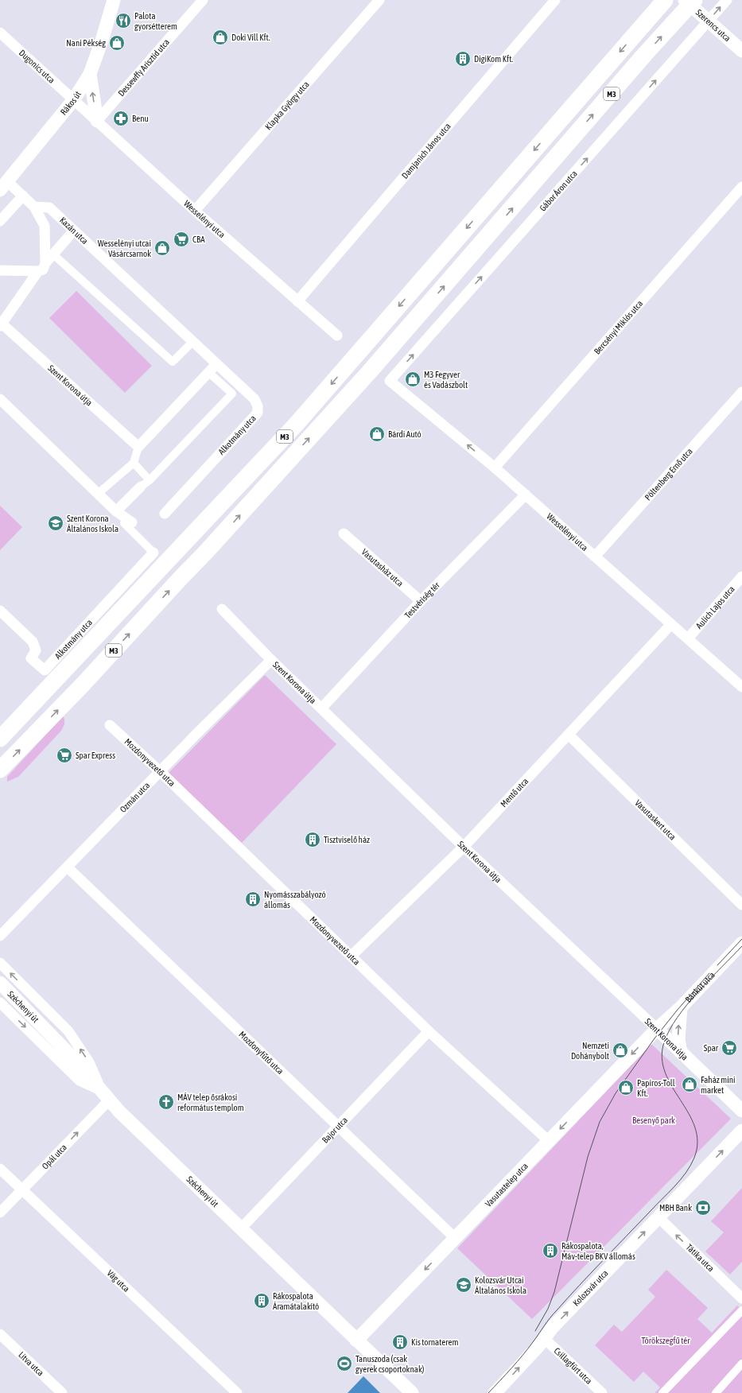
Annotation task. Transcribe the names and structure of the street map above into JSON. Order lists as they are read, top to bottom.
{
  "streets": {
    "main road": ["M3"],
    "street": [
      "Szerencs utca",
      "Dugonics utca",
      "Dessewffy Arisztid utca",
      "Rákos út",
      "Klapka György utca",
      "Damjanich János utca",
      "Gábor Áron utca",
      "Wesselényi utca",
      "Kazán utca",
      "Bercsényi Miklós utca",
      "Szent Korona útja",
      "Alkotmány utca",
      "Pöltenberg Ernő utca",
      "Vasutasház utca",
      "Testvériség tér",
      "Aulich Lajos utca",
      "Mozdonyvezető utca",
      "Mentő utca",
      "Ozmán utca",
      "Vasutaskert utca",
      "Bánkút utca",
      "Széchenyi út",
      "Mozdonyfűtő utca",
      "Bajor utca",
      "Opál utca",
      "Vasutastelep utca",
      "Tátika utca",
      "Vág utca",
      "Kolozsvár utca",
      "Litva utca",
      "Csillagfürt utca"
    ]
  },
  "crossings": [
    ["Szerencs utca", "M3"],
    ["Szerencs utca", "Gábor Áron utca"],
    ["Dugonics utca", "Rákos út"],
    ["Dugonics utca", "Wesselényi utca"],
    ["Dessewffy Arisztid utca", "Wesselényi utca"],
    ["Rákos út", "Wesselényi utca"],
    ["Klapka György utca", "Wesselényi utca"],
    ["Damjanich János utca", "Wesselényi utca"],
    ["Gábor Áron utca", "Wesselényi utca"],
    ["Wesselényi utca", "Bercsényi Miklós utca"],
    ["Wesselényi utca", "Pöltenberg Ernő utca"],
    ["Wesselényi utca", "Testvériség tér"],
    ["Wesselényi utca", "Aulich Lajos utca"],
    ["Wesselényi utca", "Mentő utca"],
    ["Kazán utca", "Alkotmány utca"],
    ["Szent Korona útja", "Testvériség tér"],
    ["Szent Korona útja", "Mentő utca"],
    ["Szent Korona útja", "Ozmán utca"],
    ["Szent Korona útja", "Bánkút utca"],
    ["Szent Korona útja", "Vasutastelep utca"],
    ["Vasutasház utca", "Testvériség tér"],
    ["Mozdonyvezető utca", "Mentő utca"],
    ["Mozdonyvezető utca", "Ozmán utca"],
    ["Mozdonyvezető utca", "Bajor utca"],
    ["Mozdonyvezető utca", "Vasutastelep utca"],
    ["Mentő utca", "Vasutaskert utca"],
    ["Ozmán utca", "Mozdonyfűtő utca"],
    ["Bánkút utca", "Vasutastelep utca"],
    ["Széchenyi út", "Bajor utca"],
    ["Széchenyi út", "Opál utca"],
    ["Széchenyi út", "Vasutastelep utca"],
    ["Mozdonyfűtő utca", "Bajor utca"],
    ["Mozdonyfűtő utca", "Vasutastelep utca"],
    ["Opál utca", "Vág utca"],
    ["Tátika utca", "Kolozsvár utca"],
    ["Kolozsvár utca", "Csillagfürt utca"]
  ],
  "one_way": [
    "Gábor Áron utca",
    "Opál utca",
    "Vasutastelep utca",
    "Tátika utca",
    "Kolozsvár utca"
  ],
  "parks": ["Besenyő park", "Törökszegfű tér"],
  "places": {
    "restaurant": ["Palota gyorsétterem"],
    "shop": [
      "Doki Vill Kft.",
      "Nani Pékség",
      "Wesselényi utcai Vásárcsarnok",
      "M3 Fegyver és Vadászbolt",
      "Bárdi Autó",
      "Nemzeti Dohánybolt",
      "Faház mini market",
      "Papíros-Toll Kft."
    ],
    "building": [
      "DigiKom Kft.",
      "Tisztviselő ház",
      "Nyomásszabályozó állomás",
      "Rákospalota, Máv-telep BKV állomás",
      "Rákospalota Áramátalakító",
      "Kis tornaterem"
    ],
    "pharmacy": ["Benu"],
    "supermarket": ["CBA", "Spar Express", "Spar"],
    "school or university": ["Szent Korona Általános Iskola", "Kolozsvár Utcai Általános Iskola"],
    "church": ["MÁV telep ősrákosi református templom"],
    "bank": ["MBH Bank"],
    "sports": ["Tanuszoda (csak gyerek csoportoknak)"]
  }
}
